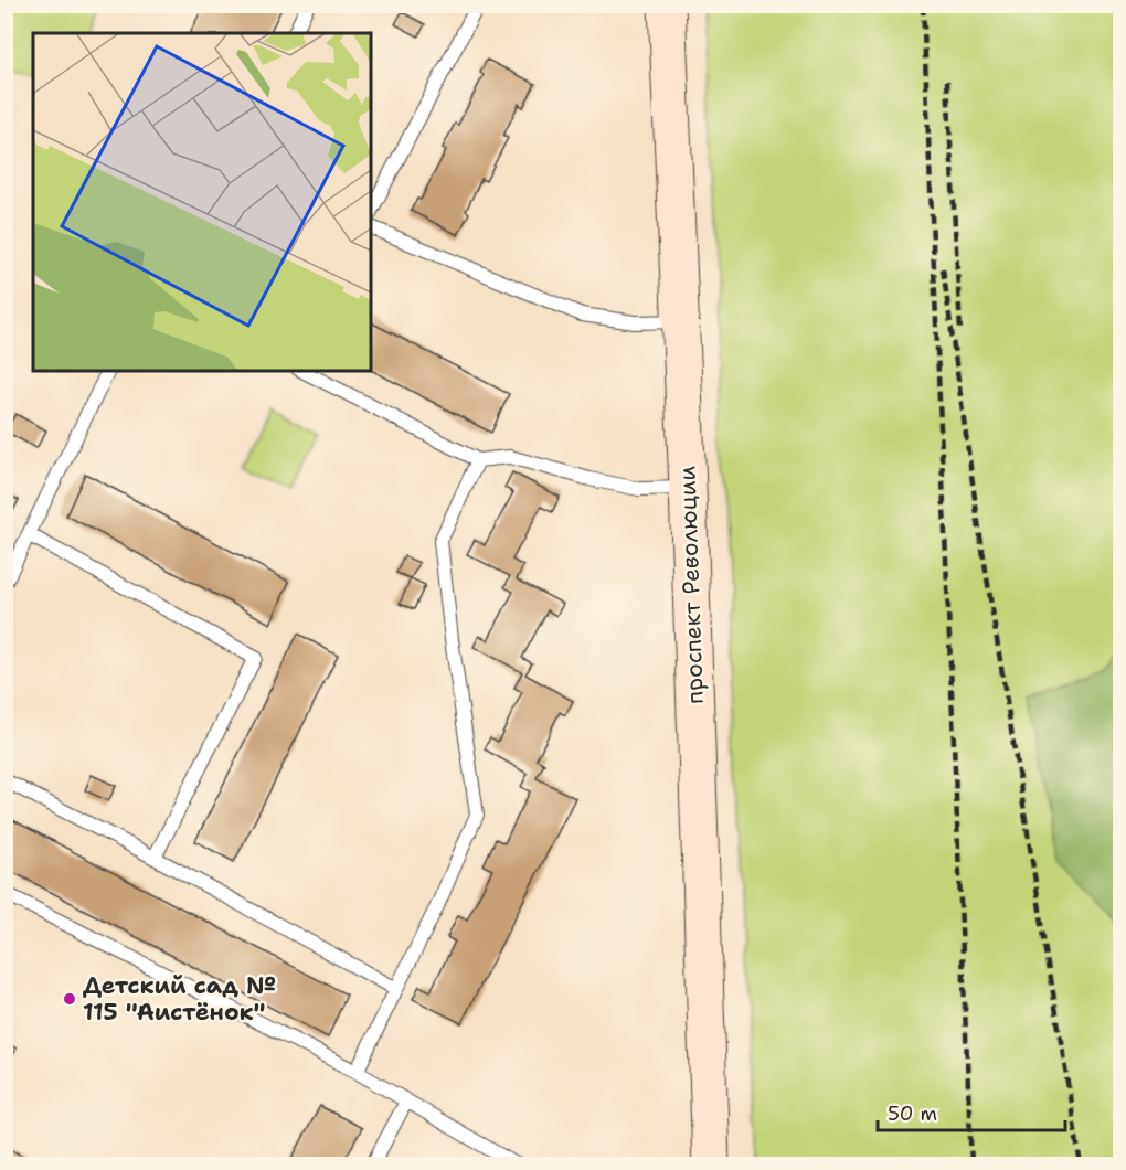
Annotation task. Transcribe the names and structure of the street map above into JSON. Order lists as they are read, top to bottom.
{
  "streets": {
    "main road": ["проспект Революции"]
  },
  "places": ["Детский сад № 115 \"Аистёнок\""],
  "scale_bar": "50 m"
}
